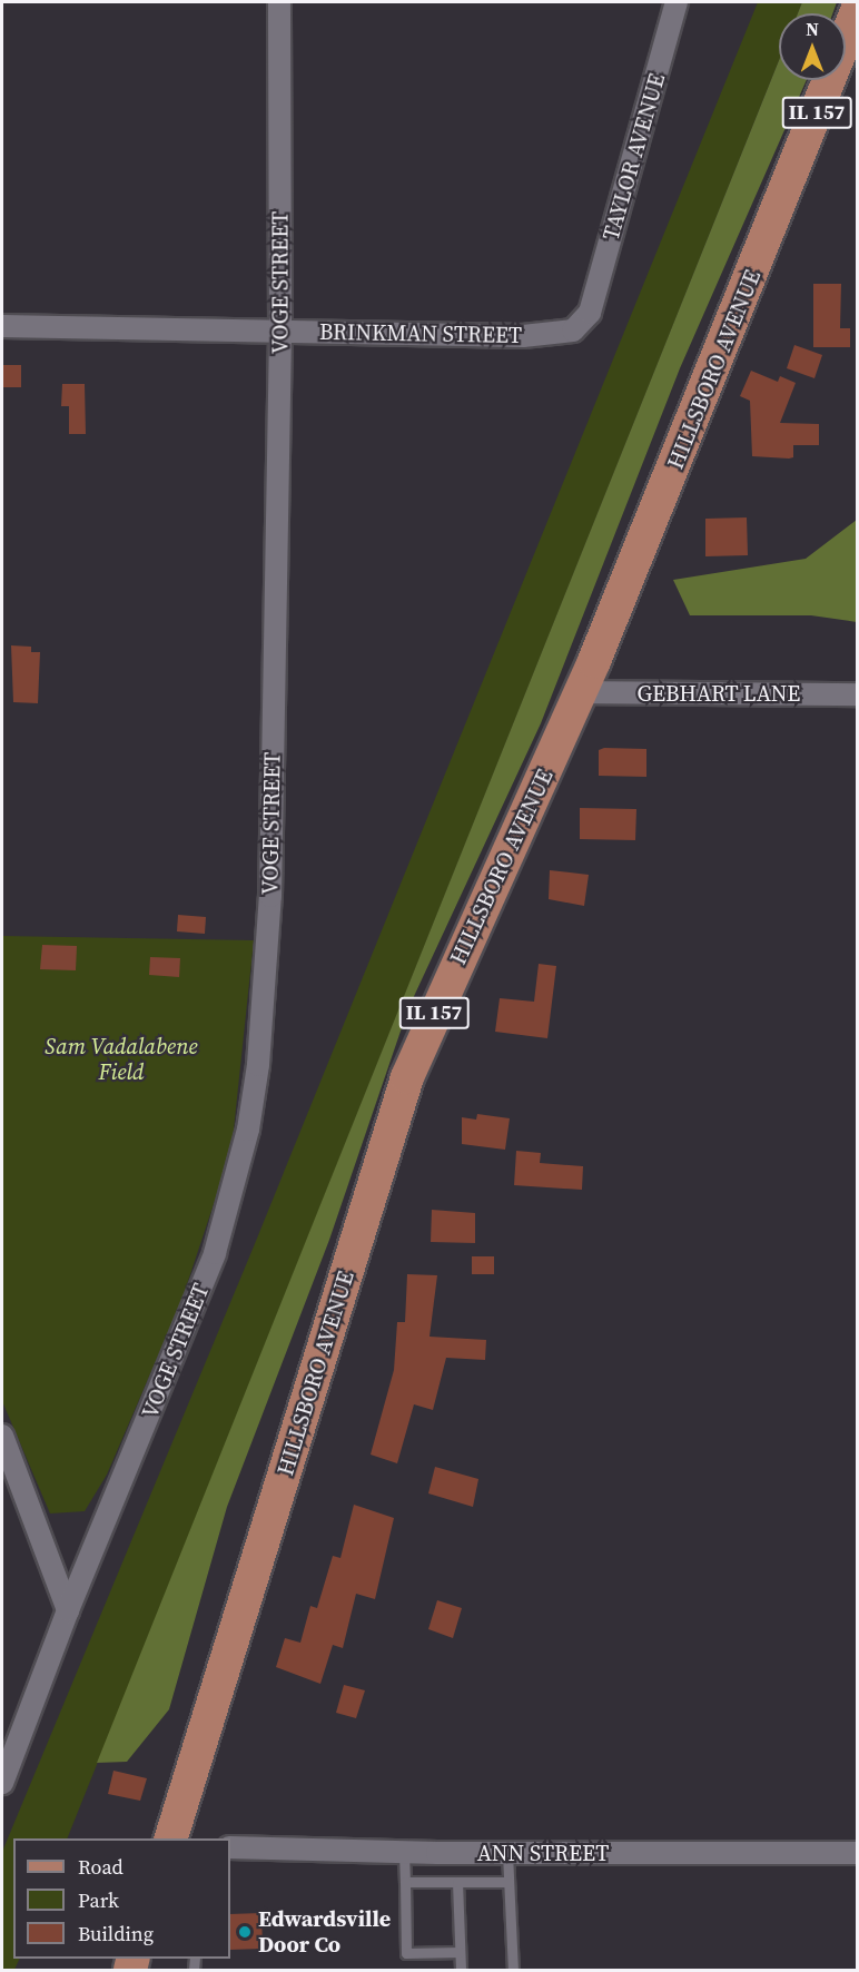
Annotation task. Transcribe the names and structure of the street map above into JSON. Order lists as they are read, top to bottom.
{
  "streets": {
    "main road": ["IL 157", "HILLSBORO AVENUE"],
    "street": [
      "TAYLOR AVENUE",
      "VOGE STREET",
      "BRINKMAN STREET",
      "GEBHART LANE",
      "ANN STREET"
    ]
  },
  "crossings": [
    ["TAYLOR AVENUE", "BRINKMAN STREET"],
    ["VOGE STREET", "BRINKMAN STREET"],
    ["HILLSBORO AVENUE", "GEBHART LANE"]
  ],
  "parks": ["Sam Vadalabene Field"],
  "places": ["Edwardsville Door Co"],
  "legend": ["Road", "Park", "Building"],
  "north": "top"
}
